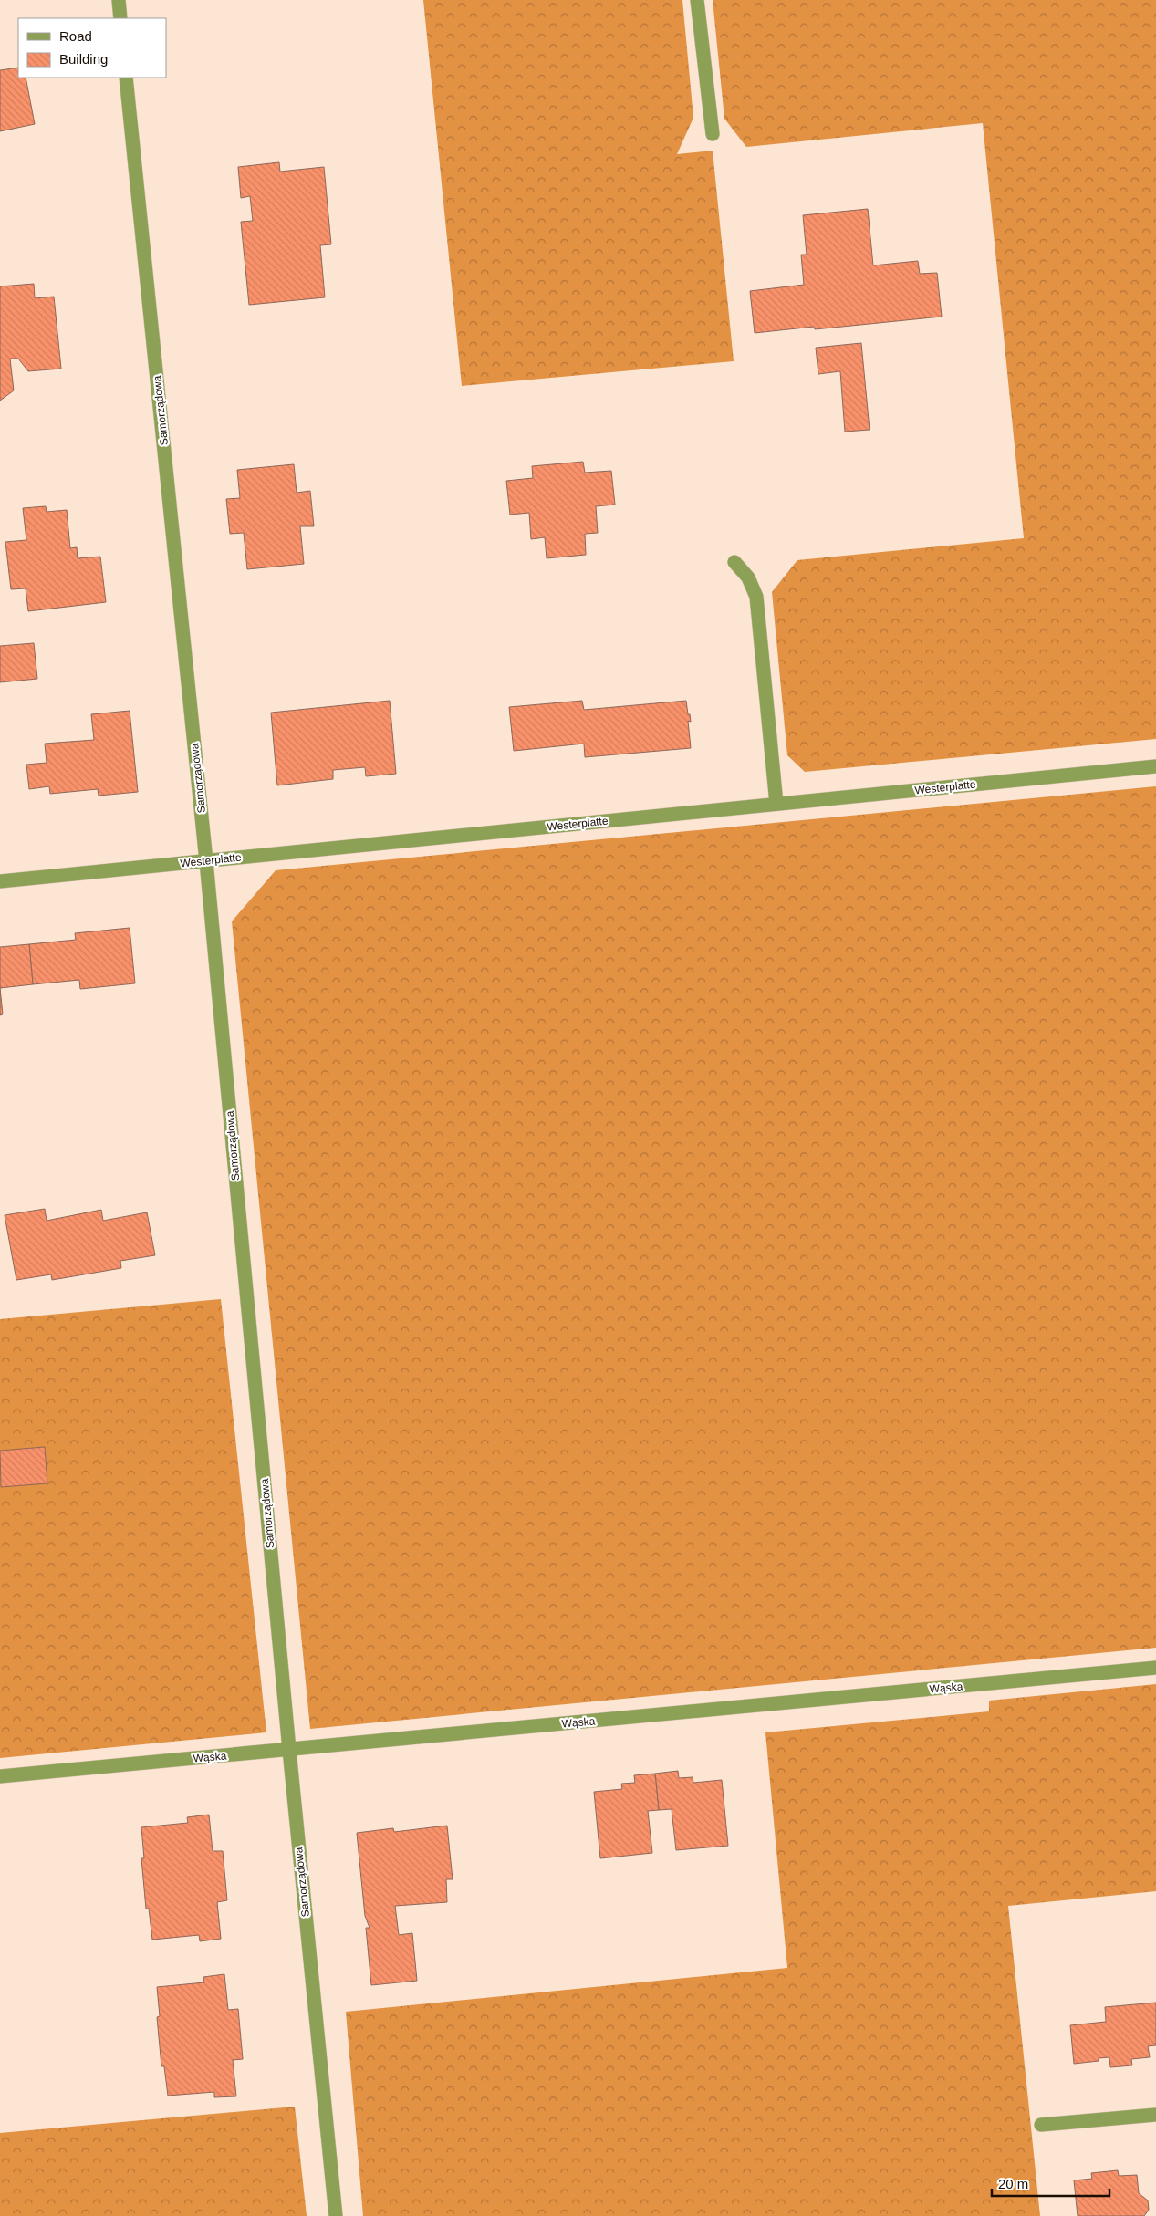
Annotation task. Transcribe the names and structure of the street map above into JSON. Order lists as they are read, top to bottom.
{
  "streets": {
    "street": ["Samorządowa", "Westerplatte", "Wąska"]
  },
  "crossings": [
    ["Samorządowa", "Westerplatte"],
    ["Samorządowa", "Wąska"]
  ],
  "legend": ["Road", "Building"],
  "scale_bar": "20 m"
}
